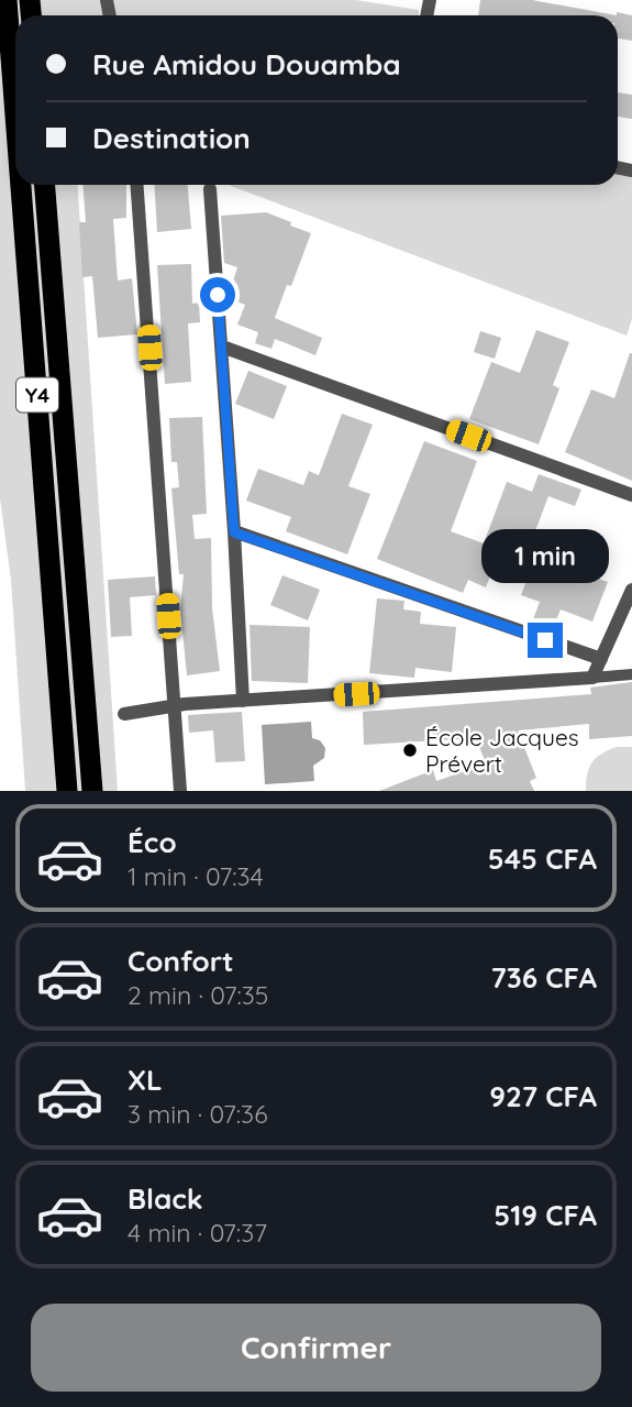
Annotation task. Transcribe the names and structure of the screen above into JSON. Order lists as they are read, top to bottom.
{
  "streets": {
    "highway": ["Y4"]
  },
  "places": ["École Jacques Prévert"],
  "page": {
    "banner": ["Rue Amidou Douamba", "Destination"],
    "bubble": "1 min",
    "list": [
      {
        "name": "Éco",
        "note": "1 min · 07:34",
        "value": "545 CFA"
      },
      {
        "name": "Confort",
        "note": "2 min · 07:35",
        "value": "736 CFA"
      },
      {
        "name": "XL",
        "note": "3 min · 07:36",
        "value": "927 CFA"
      },
      {
        "name": "Black",
        "note": "4 min · 07:37",
        "value": "519 CFA"
      }
    ],
    "buttons": "Confirmer"
  }
}
